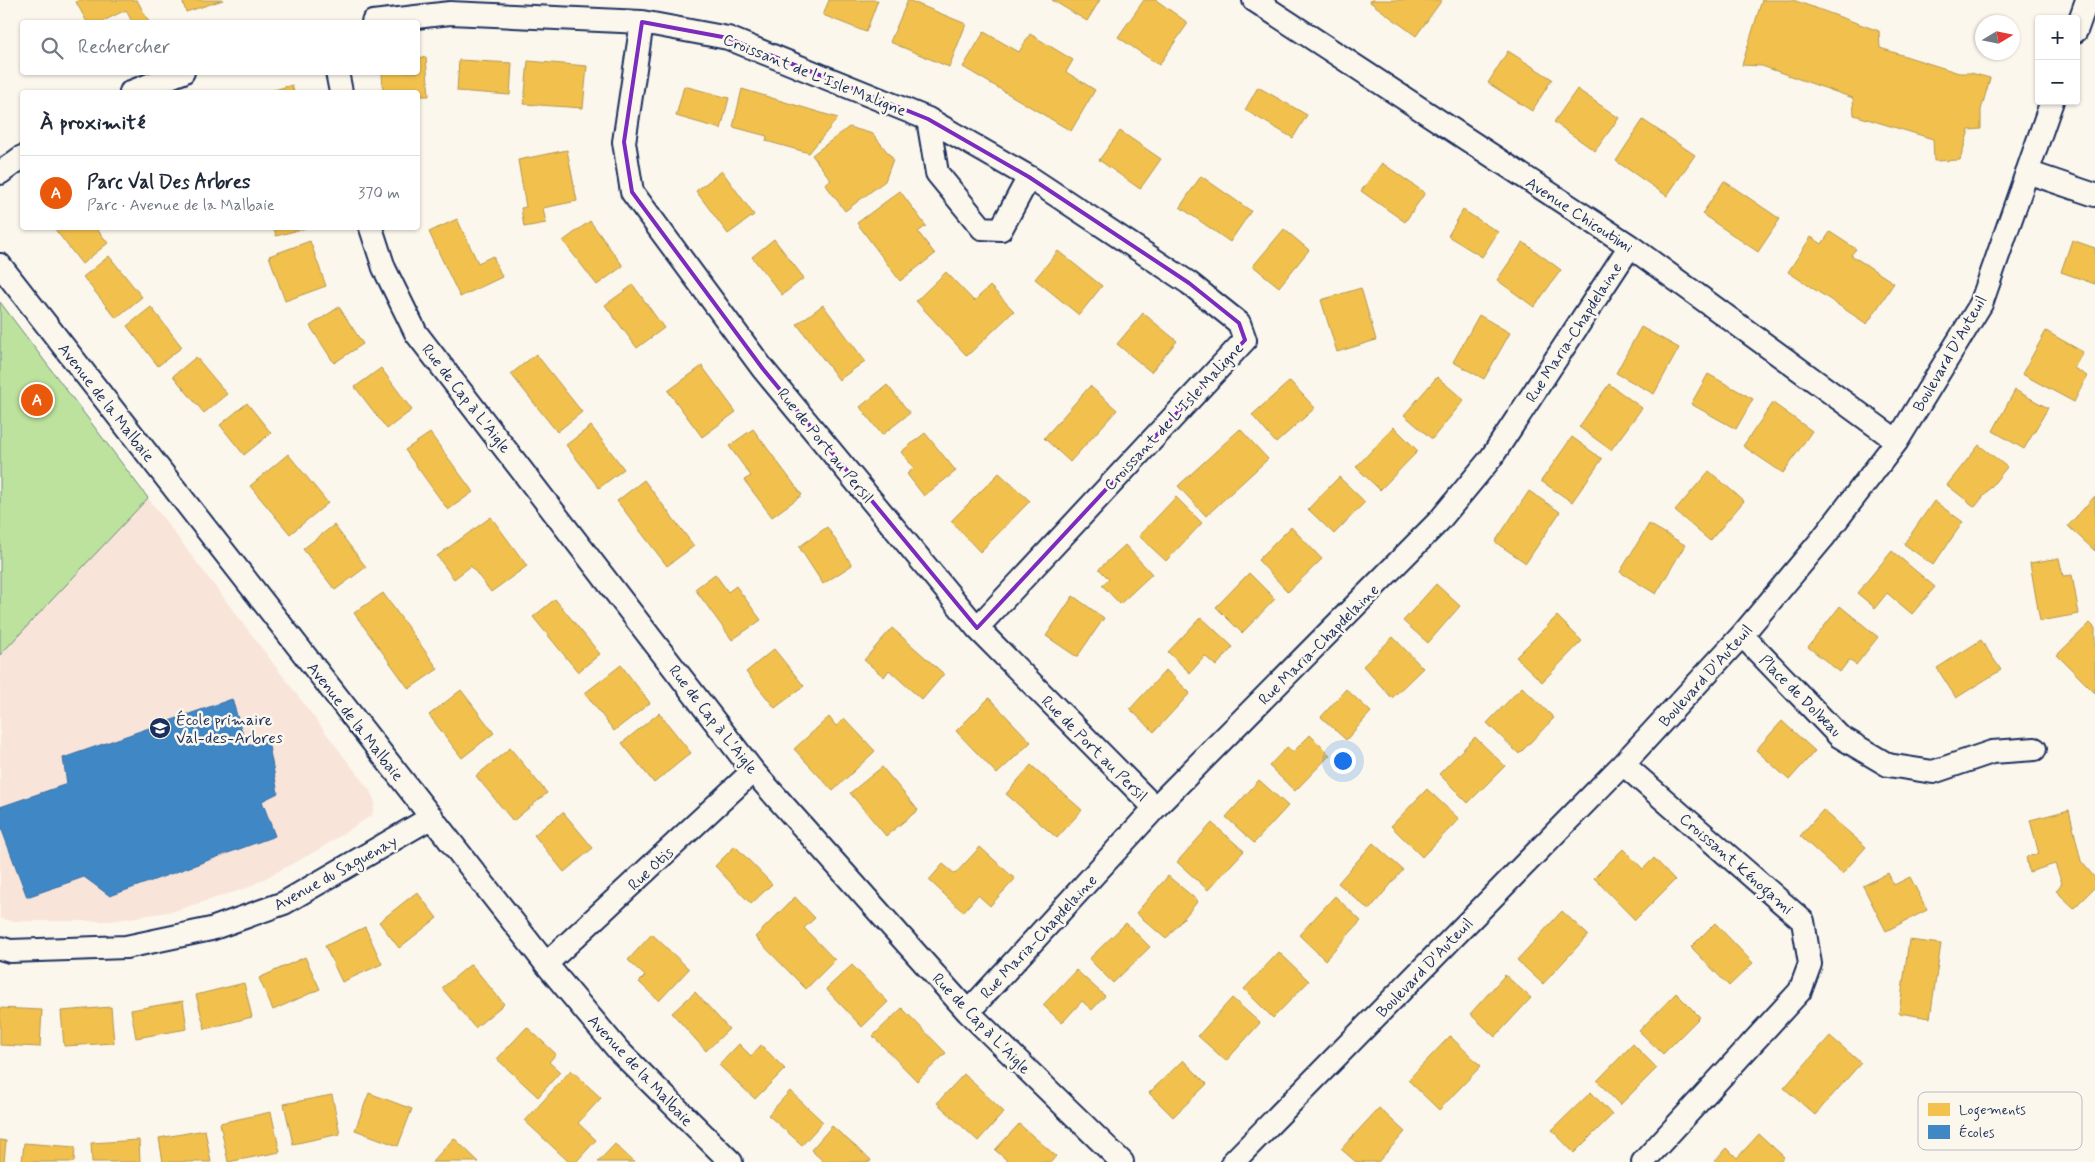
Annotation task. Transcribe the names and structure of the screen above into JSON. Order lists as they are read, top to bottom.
{
  "streets": {
    "street": [
      "Croissant de L'Isle Maligne",
      "Avenue Chicoutimi",
      "Rue Maria-Chapdelaine",
      "Boulevard D'Auteuil",
      "Rue de Cap à L'Aigle",
      "Avenue de la Malbaie",
      "Rue de Port au Persil",
      "Place de Dolbeau",
      "Croissant Kénogami",
      "Rue Otis",
      "Avenue du Saguenay"
    ]
  },
  "crossings": [
    ["Croissant de L'Isle Maligne", "Rue de Port au Persil"],
    ["Avenue Chicoutimi", "Rue Maria-Chapdelaine"],
    ["Avenue Chicoutimi", "Boulevard D'Auteuil"],
    ["Rue Maria-Chapdelaine", "Rue de Cap à L'Aigle"],
    ["Rue Maria-Chapdelaine", "Rue de Port au Persil"],
    ["Boulevard D'Auteuil", "Place de Dolbeau"],
    ["Boulevard D'Auteuil", "Croissant Kénogami"],
    ["Rue de Cap à L'Aigle", "Rue Otis"],
    ["Avenue de la Malbaie", "Rue Otis"],
    ["Avenue de la Malbaie", "Avenue du Saguenay"]
  ],
  "places": {
    "school or university": ["École primaire Val-des-Arbres"]
  },
  "legend": ["Logements", "Écoles"],
  "north": "right",
  "page": {
    "map_buttons": ["+", "−"],
    "search": "Rechercher",
    "heading": "À proximité",
    "list": [
      {
        "mark": "A",
        "name": "Parc Val Des Arbres",
        "note": "Parc · Avenue de la Malbaie",
        "value": "370 m"
      }
    ],
    "pins": "A"
  }
}
